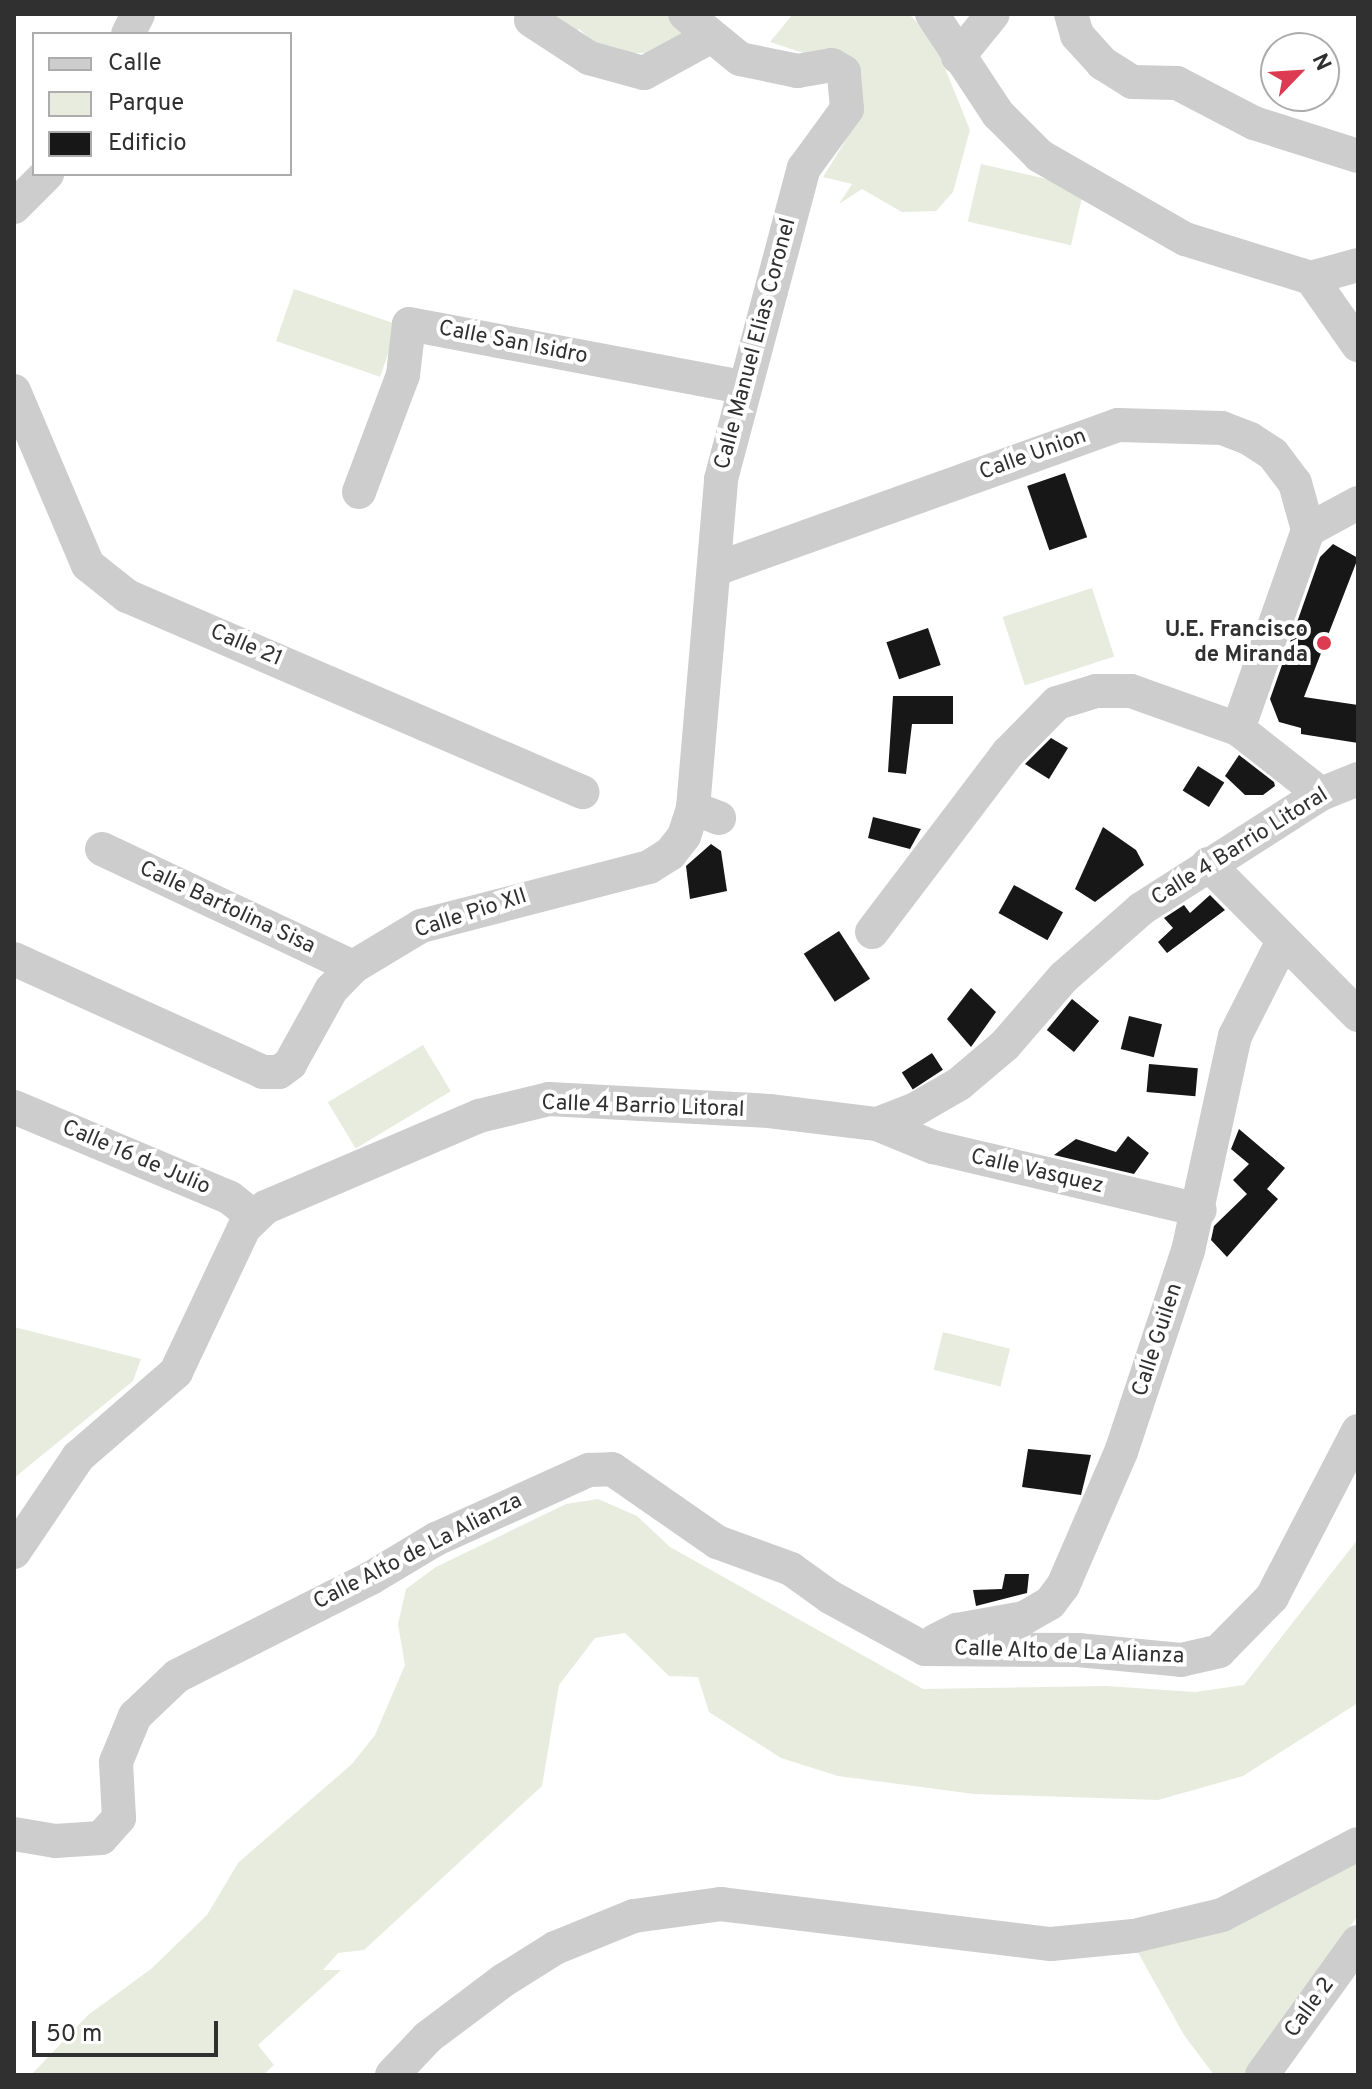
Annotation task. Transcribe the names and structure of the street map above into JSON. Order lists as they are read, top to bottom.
{
  "streets": {
    "street": [
      "Calle San Isidro",
      "Calle Manuel Elias Coronel",
      "Calle Union",
      "Calle 21",
      "Calle 4 Barrio Litoral",
      "Calle Bartolina Sisa",
      "Calle Pio XII",
      "Calle 16 de Julio",
      "Calle Vasquez",
      "Calle Guilen",
      "Calle Alto de La Alianza",
      "Calle 2"
    ]
  },
  "crossings": [
    ["Calle San Isidro", "Calle Manuel Elias Coronel"],
    ["Calle Manuel Elias Coronel", "Calle Union"],
    ["Calle Manuel Elias Coronel", "Calle Pio XII"],
    ["Calle 4 Barrio Litoral", "Calle 16 de Julio"],
    ["Calle 4 Barrio Litoral", "Calle Vasquez"],
    ["Calle Bartolina Sisa", "Calle Pio XII"],
    ["Calle Vasquez", "Calle Guilen"],
    ["Calle Guilen", "Calle Alto de La Alianza"]
  ],
  "places": ["U.E. Francisco de Miranda"],
  "legend": ["Calle", "Parque", "Edificio"],
  "scale_bar": "50 m",
  "north": "top right"
}
